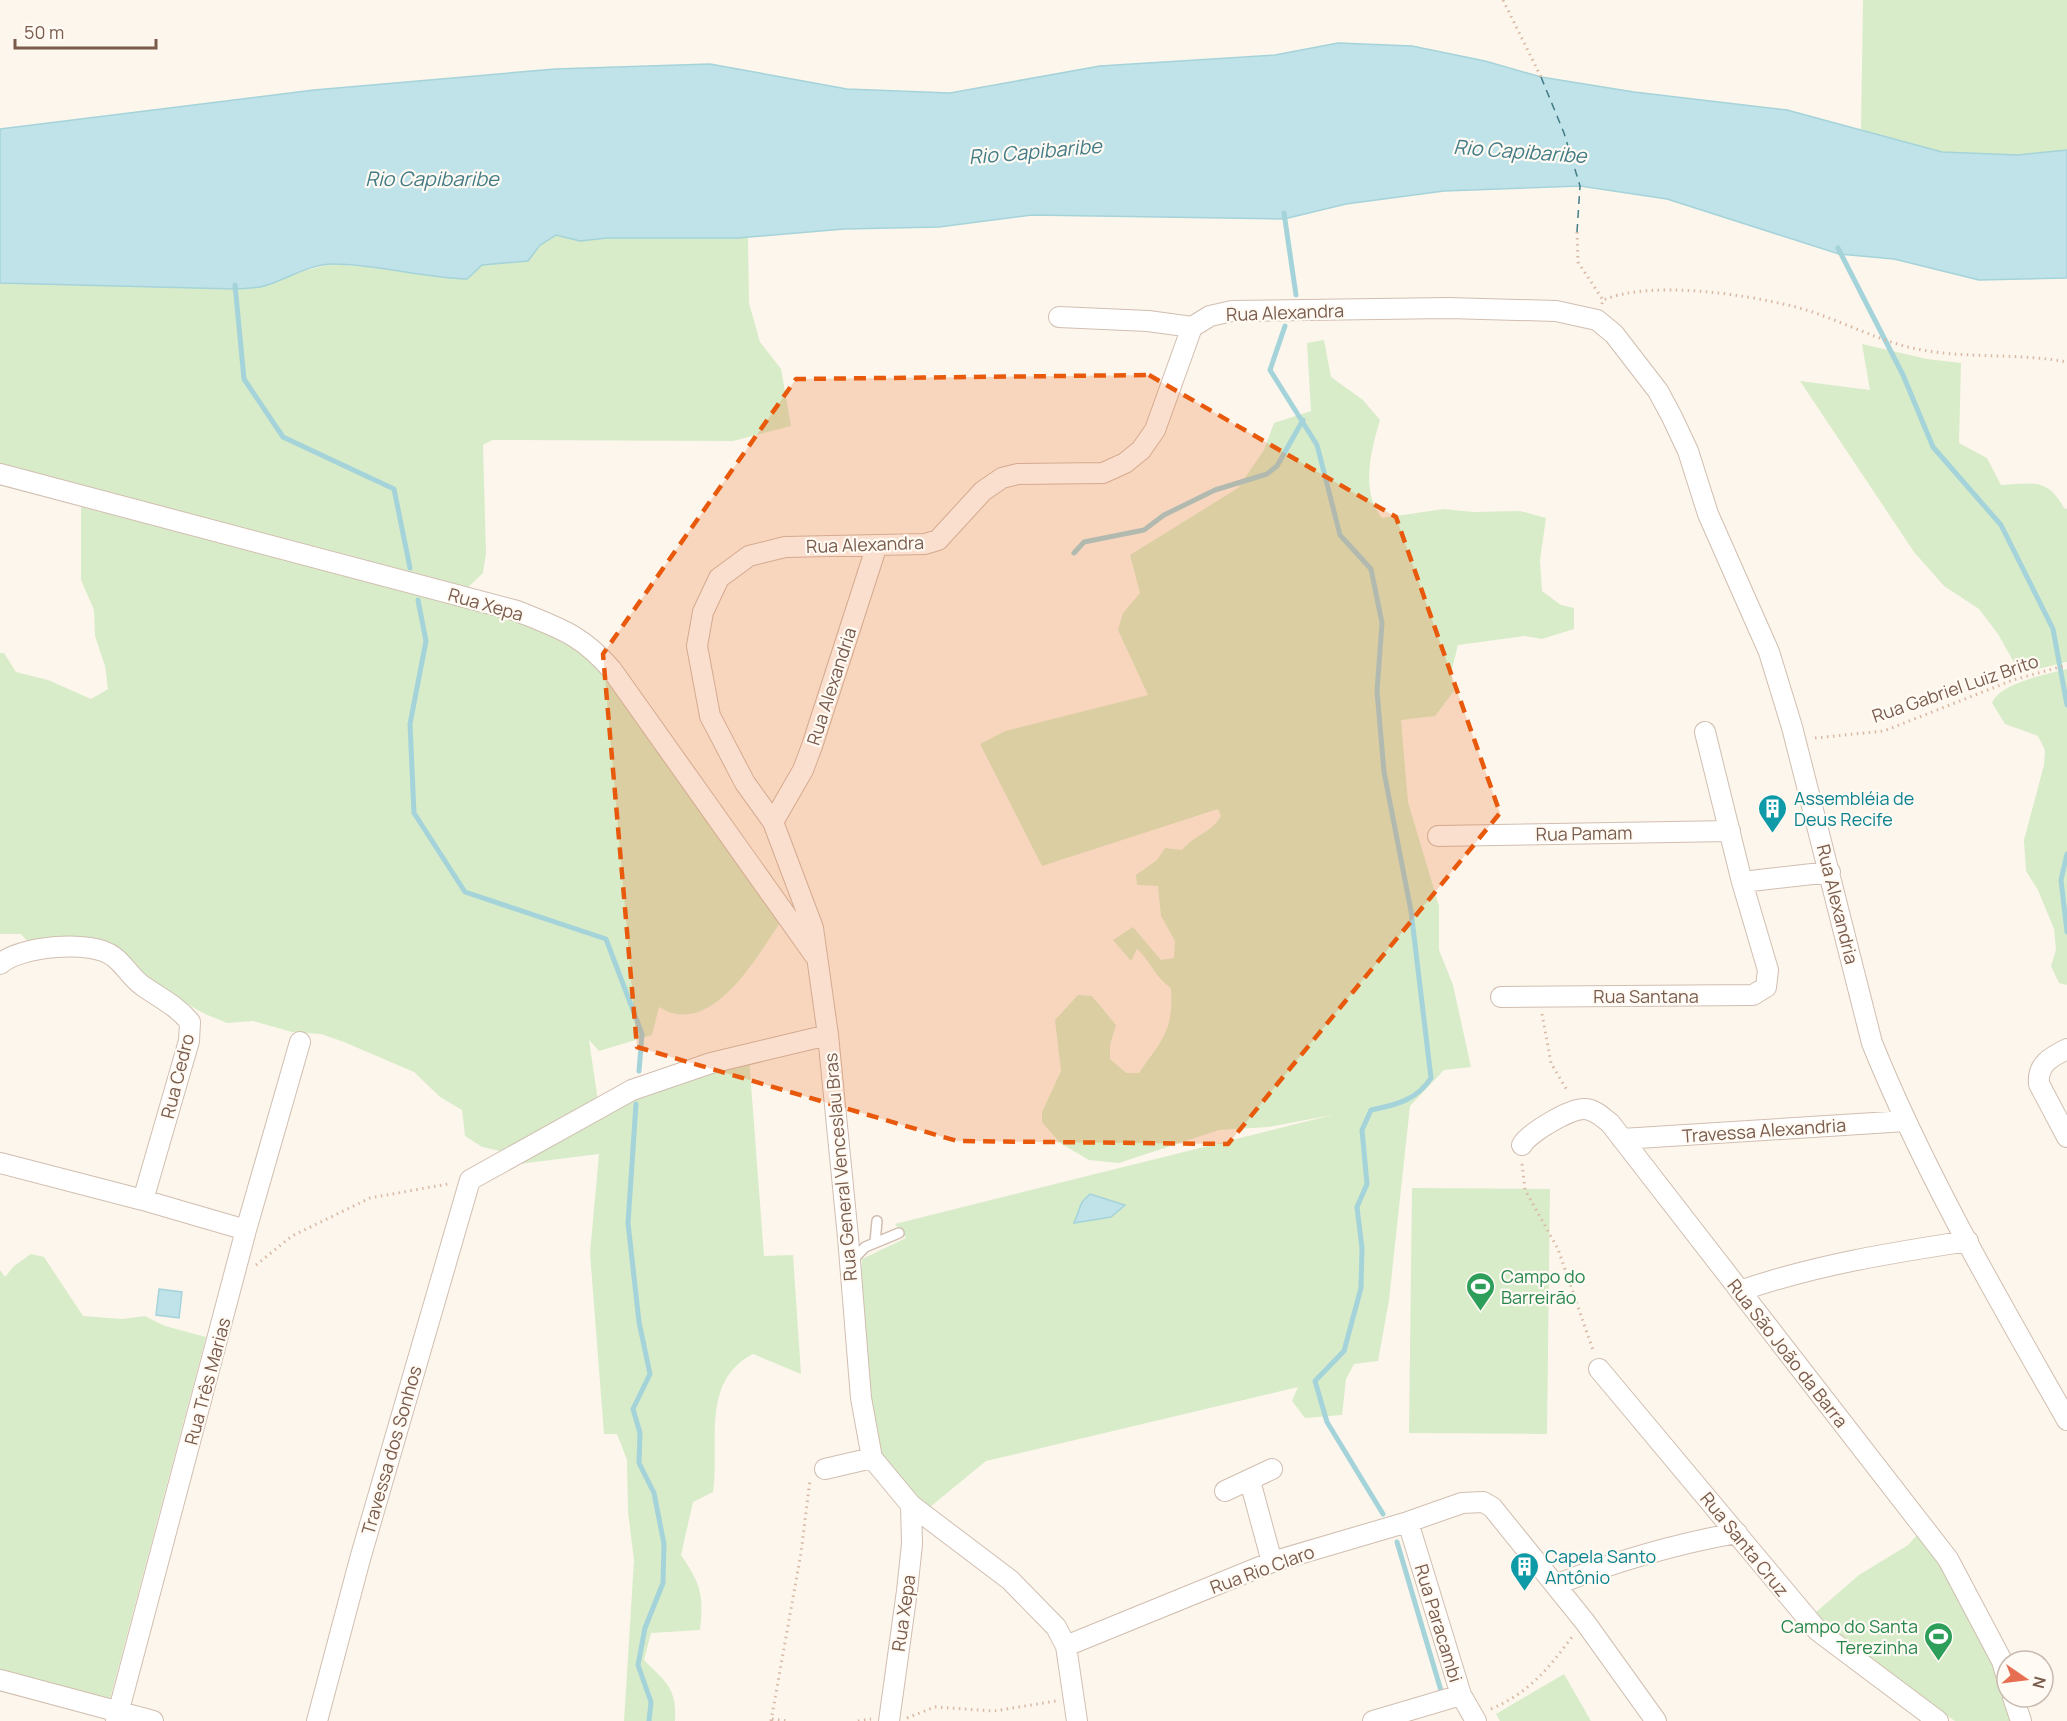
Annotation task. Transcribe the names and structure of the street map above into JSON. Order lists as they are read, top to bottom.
{
  "streets": {
    "street": [
      "Rua Alexandra",
      "Rua Xepa",
      "Rua Alexandria",
      "Rua Pamam",
      "Rua Santana",
      "Rua Cedro",
      "Travessa Alexandria",
      "Rua General Venceslau Bras",
      "Rua São João da Barra",
      "Rua Três Marias",
      "Travessa dos Sonhos",
      "Rua Santa Cruz",
      "Rua Rio Claro",
      "Rua Paracambi"
    ],
    "path": ["Rua Gabriel Luiz Brito"]
  },
  "crossings": [
    ["Rua Alexandra", "Rua Alexandria"],
    ["Rua Alexandra", "Rua General Venceslau Bras"],
    ["Rua Xepa", "Rua General Venceslau Bras"],
    ["Rua Alexandria", "Rua Gabriel Luiz Brito"],
    ["Rua Alexandria", "Travessa Alexandria"],
    ["Rua Alexandria", "Rua General Venceslau Bras"],
    ["Travessa Alexandria", "Rua São João da Barra"],
    ["Rua General Venceslau Bras", "Rua Rio Claro"],
    ["Rua Rio Claro", "Rua Paracambi"]
  ],
  "water": ["Rio Capibaribe"],
  "places": {
    "building": ["Assembléia de Deus Recife", "Capela Santo Antônio"],
    "sports": ["Campo do Barreirão", "Campo do Santa Terezinha"]
  },
  "scale_bar": "50 m",
  "north": "right"
}
